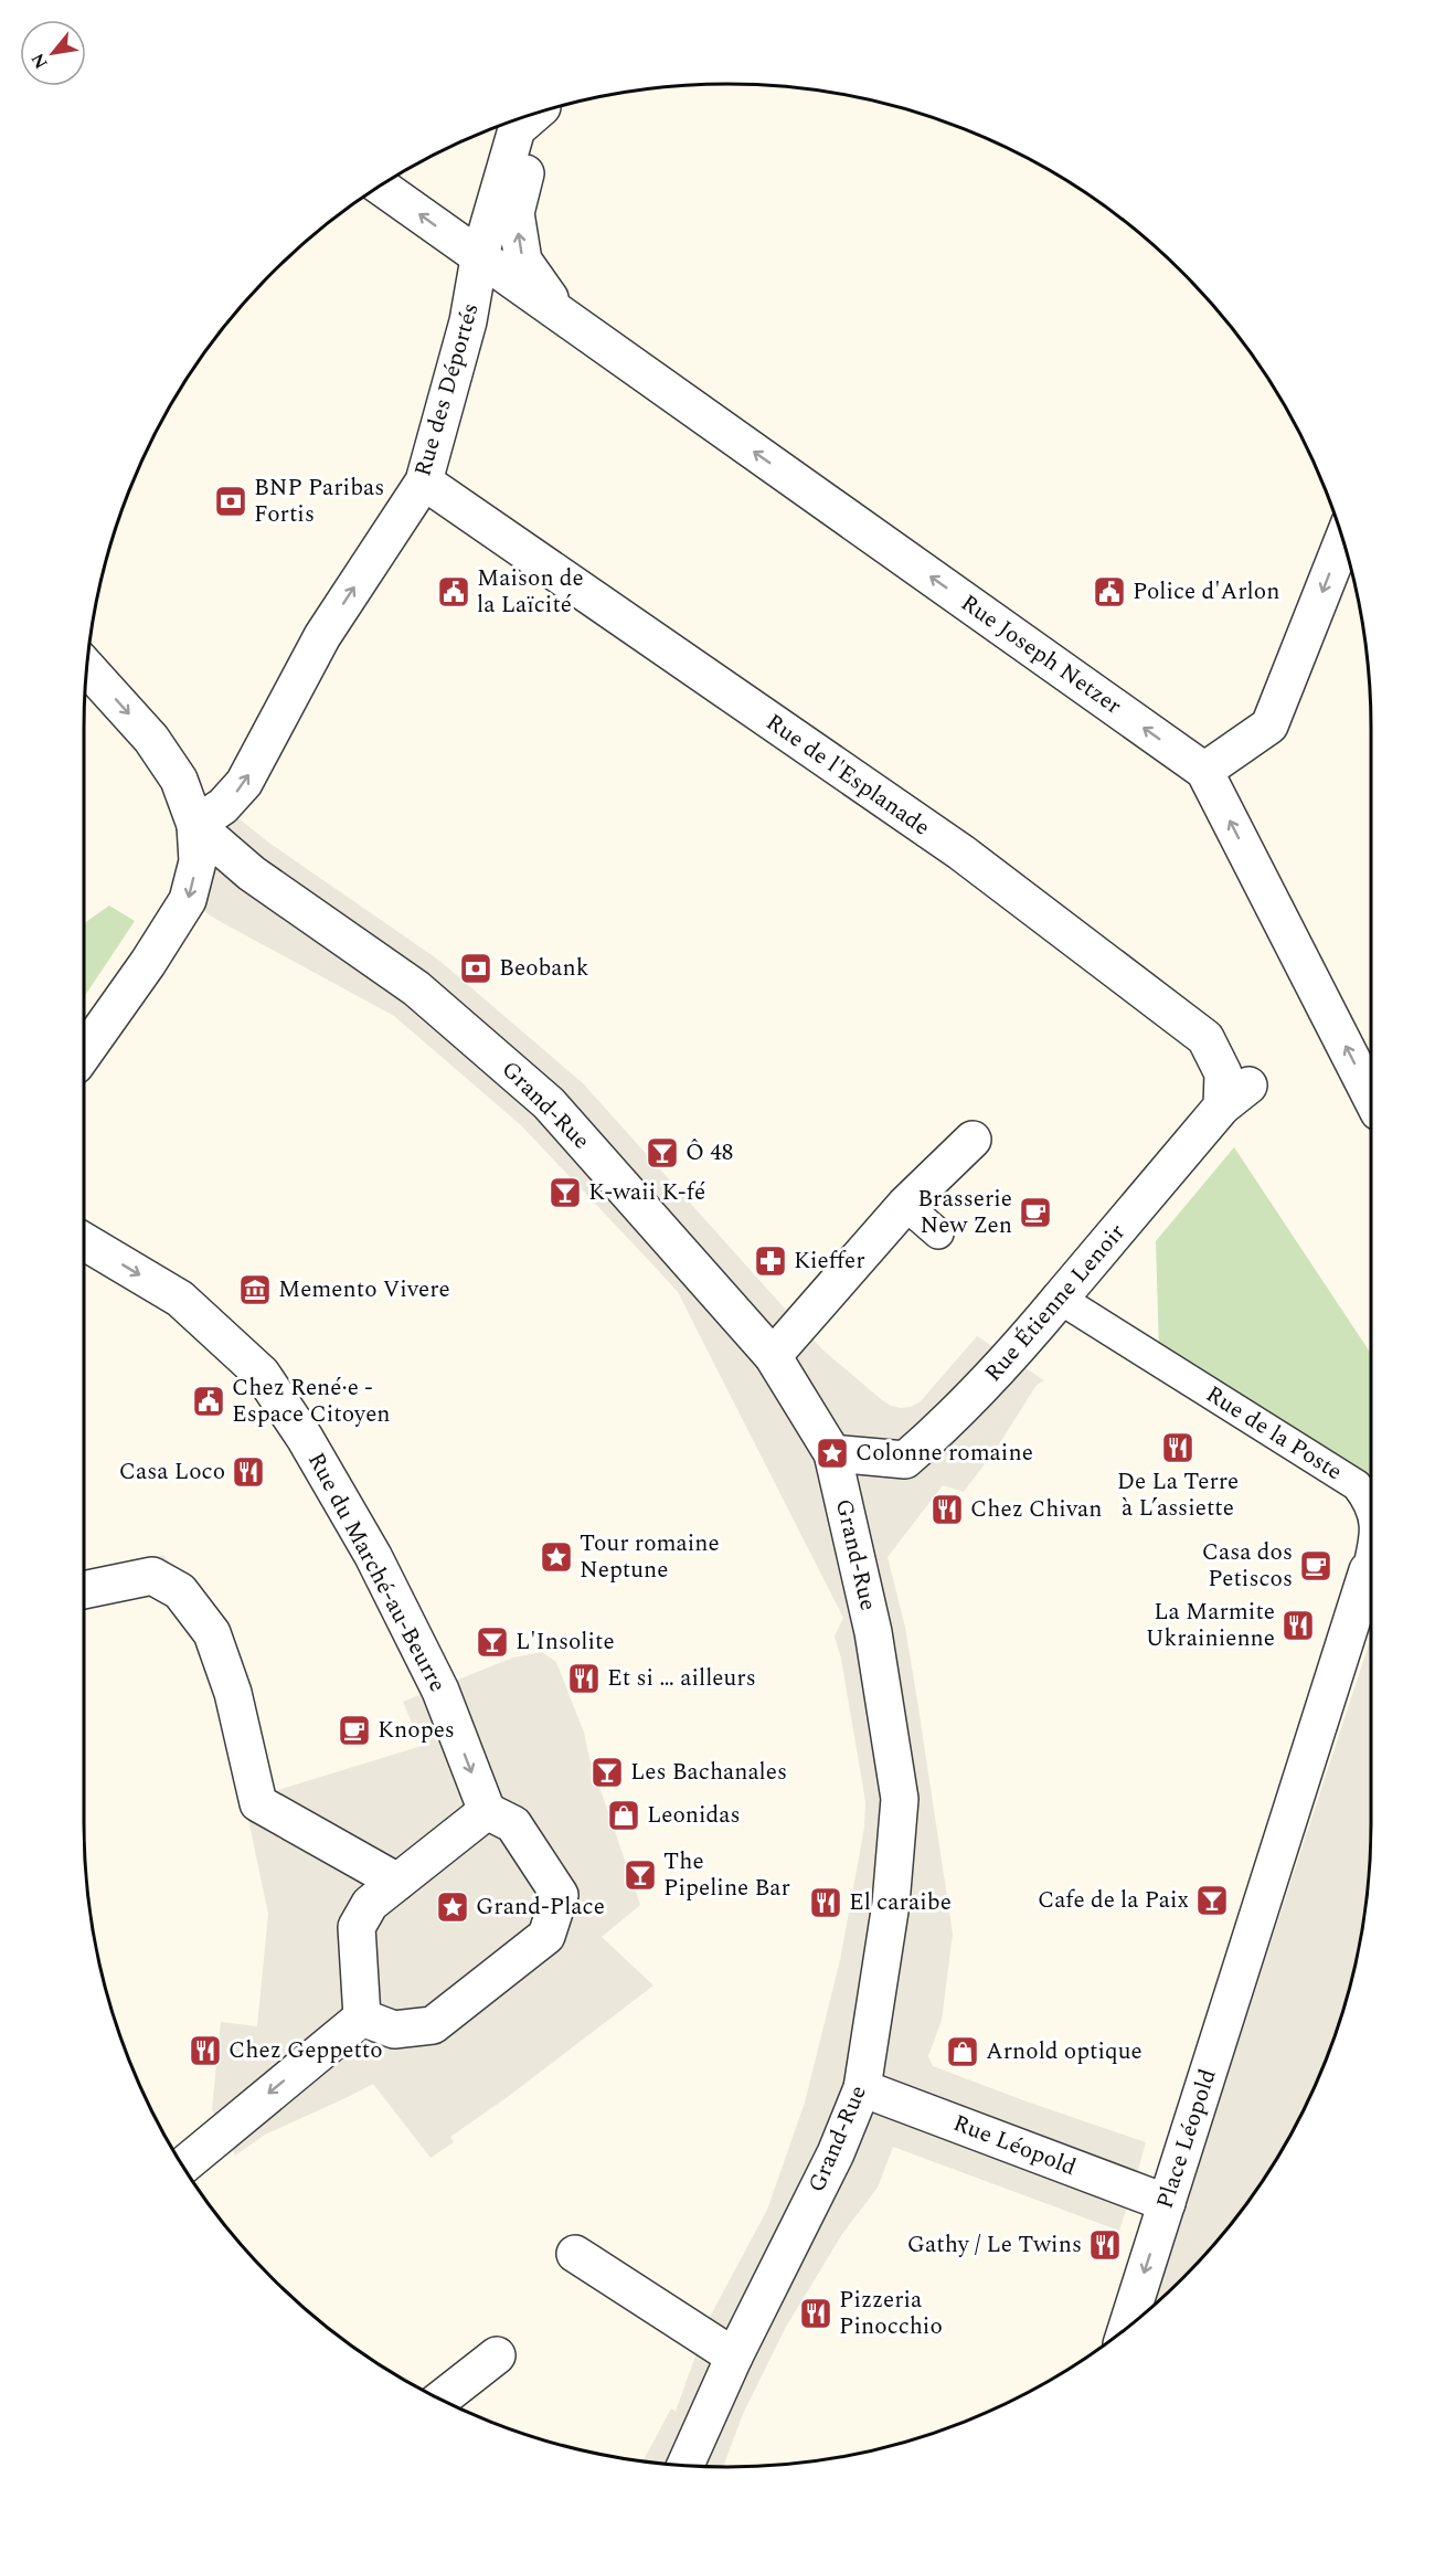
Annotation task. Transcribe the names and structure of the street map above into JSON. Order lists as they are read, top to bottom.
{
  "streets": {
    "street": [
      "Rue des Déportés",
      "Rue Joseph Netzer",
      "Rue de l'Esplanade",
      "Grand-Rue",
      "Rue Étienne Lenoir",
      "Rue de la Poste",
      "Rue du Marché-au-Beurre",
      "Place Léopold",
      "Rue Léopold"
    ]
  },
  "crossings": [
    ["Rue des Déportés", "Rue Joseph Netzer"],
    ["Rue des Déportés", "Rue de l'Esplanade"],
    ["Rue des Déportés", "Grand-Rue"],
    ["Rue de l'Esplanade", "Rue Étienne Lenoir"],
    ["Grand-Rue", "Rue Étienne Lenoir"],
    ["Grand-Rue", "Rue Léopold"],
    ["Rue Étienne Lenoir", "Rue de la Poste"],
    ["Rue de la Poste", "Place Léopold"],
    ["Place Léopold", "Rue Léopold"]
  ],
  "one_way": ["Rue des Déportés", "Rue Joseph Netzer", "Rue du Marché-au-Beurre"],
  "places": {
    "bank": ["BNP Paribas Fortis", "Beobank"],
    "public building": ["Maison de la Laïcité", "Police d'Arlon", "Chez René·e - Espace Citoyen"],
    "bar": [
      "Ô 48",
      "K-waii K-fé",
      "L'Insolite",
      "Les Bachanales",
      "The Pipeline Bar",
      "Cafe de la Paix"
    ],
    "cafe": ["Brasserie New Zen", "Casa dos Petiscos", "Knopes"],
    "pharmacy": ["Kieffer"],
    "museum": ["Memento Vivere"],
    "restaurant": [
      "De La Terre à L’assiette",
      "Casa Loco",
      "Chez Chivan",
      "La Marmite Ukrainienne",
      "Et si … ailleurs",
      "El caraibe",
      "Chez Geppetto",
      "Gathy / Le Twins",
      "Pizzeria Pinocchio"
    ],
    "place": ["Colonne romaine", "Tour romaine Neptune", "Grand-Place"],
    "shop": ["Leonidas", "Arnold optique"]
  },
  "north": "bottom left"
}
